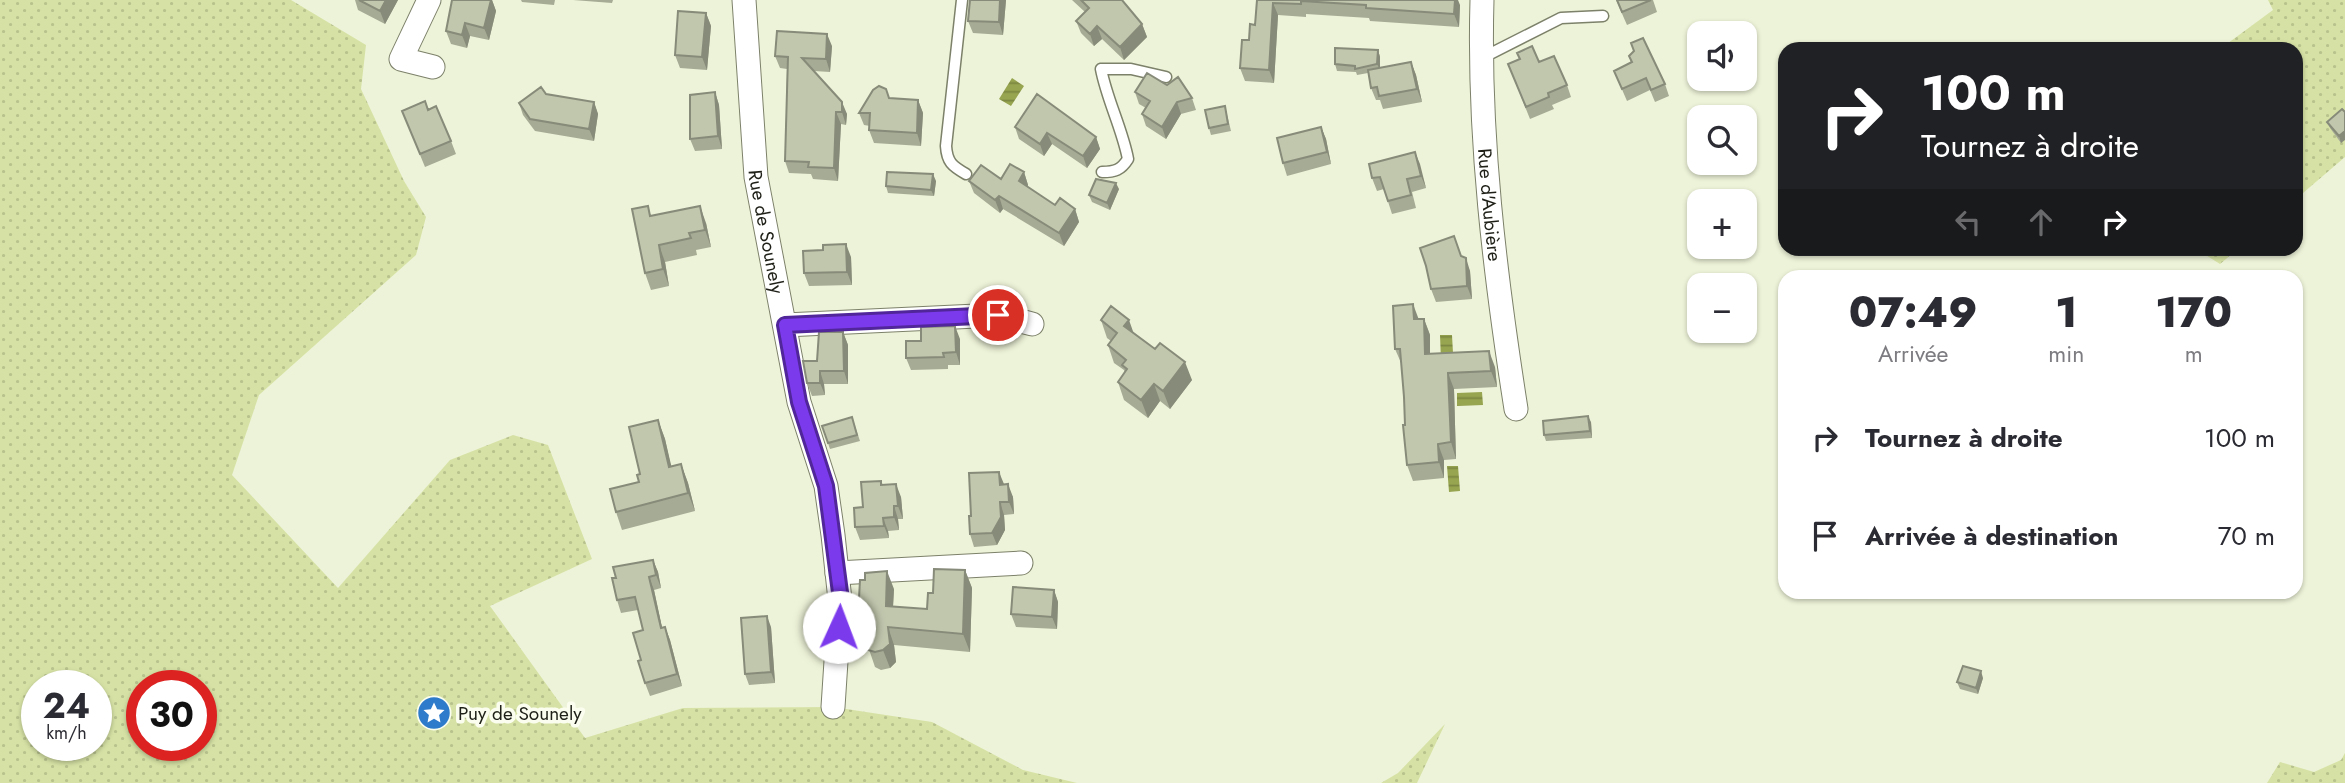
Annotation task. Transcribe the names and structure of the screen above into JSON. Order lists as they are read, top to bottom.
{
  "streets": {
    "street": ["Rue d'Aubière", "Rue de Sounely"]
  },
  "places": {
    "place": ["Puy de Sounely"]
  },
  "page": {
    "map_buttons": ["+", "−"],
    "turn": ["100 m", "Tournez à droite"],
    "eta": [
      "07:49",
      "Arrivée",
      "1",
      "min",
      "170",
      "m"
    ],
    "list": [
      {
        "name": "Tournez à droite",
        "value": "100 m"
      },
      {
        "name": "Arrivée à destination",
        "value": "70 m"
      }
    ],
    "speed": "24 km/h",
    "limit": "30"
  }
}
